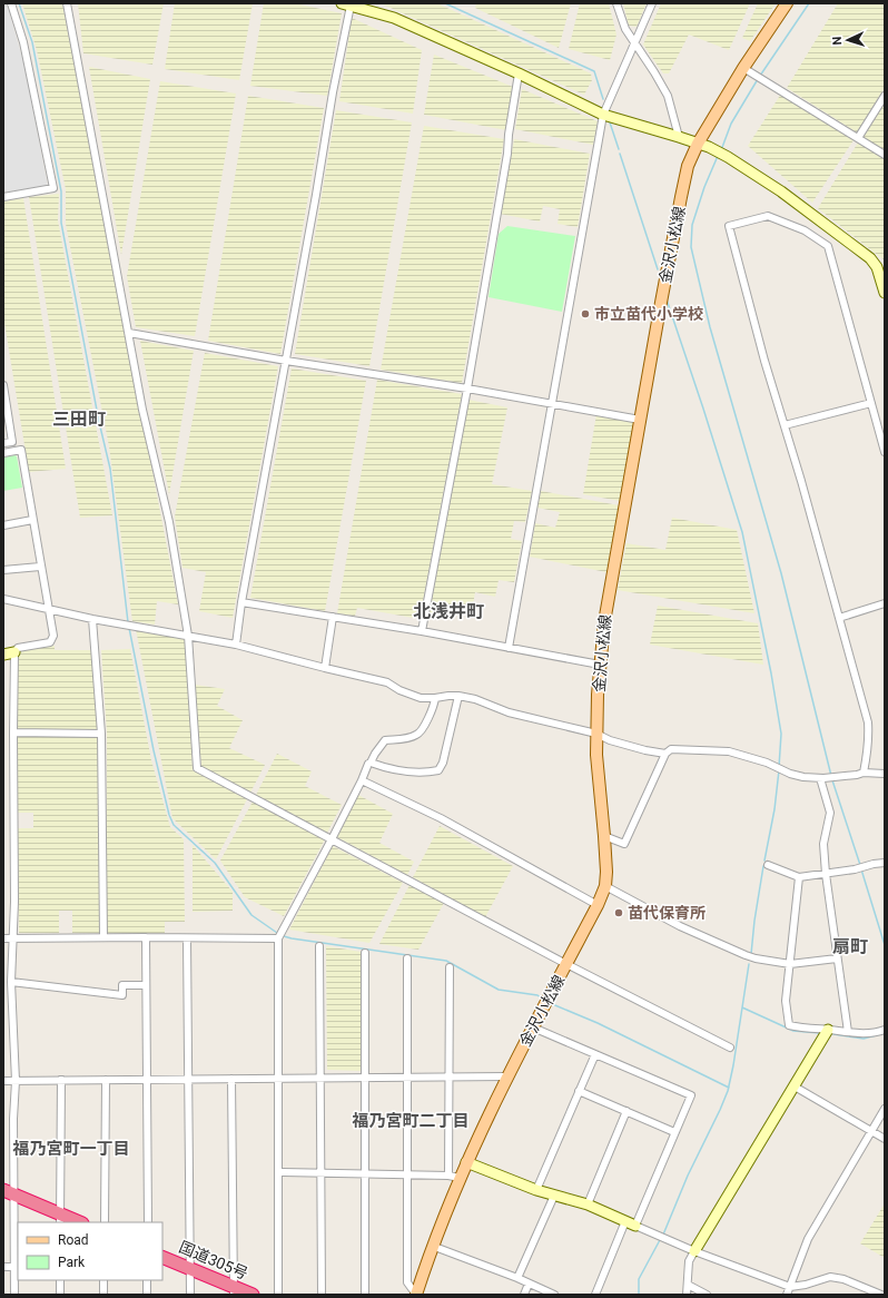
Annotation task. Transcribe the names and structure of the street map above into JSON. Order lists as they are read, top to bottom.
{
  "streets": {
    "highway": ["国道305号"],
    "main road": ["金沢小松線"]
  },
  "districts": [
    "三田町",
    "北浅井町",
    "扇町",
    "福乃宮町二丁目",
    "福乃宮町一丁目"
  ],
  "places": ["市立苗代小学校", "苗代保育所"],
  "legend": ["Road", "Park"],
  "north": "left"
}
